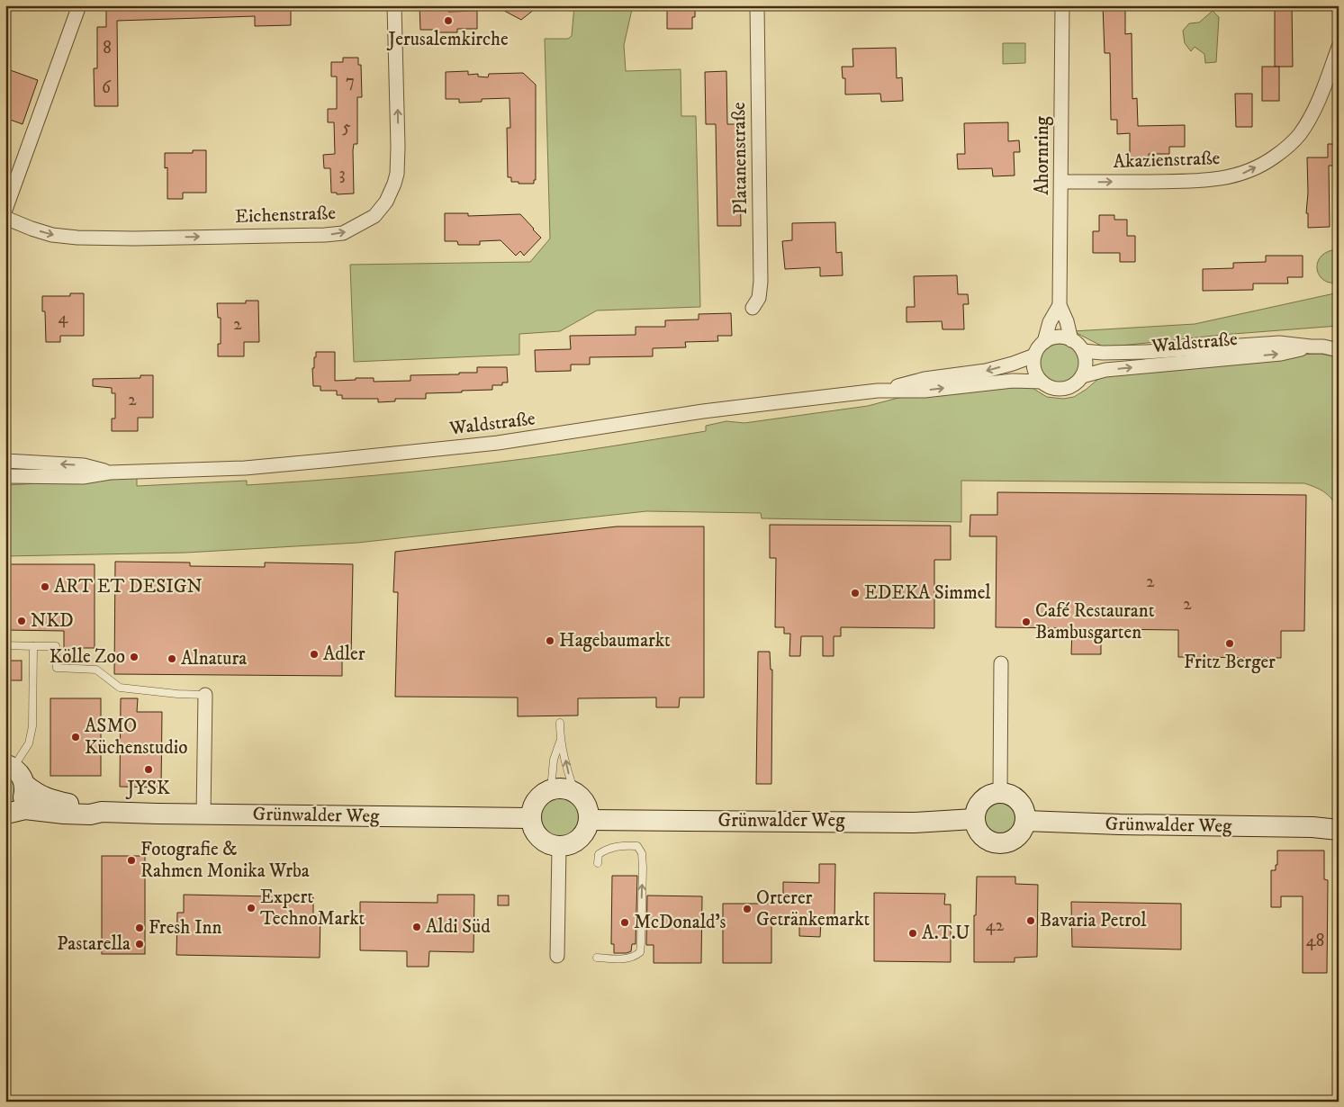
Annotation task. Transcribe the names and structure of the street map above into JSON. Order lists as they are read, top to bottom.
{
  "streets": {
    "main road": ["Grünwalder Weg"],
    "street": [
      "Ahornring",
      "Platanenstraße",
      "Akazienstraße",
      "Eichenstraße",
      "Waldstraße"
    ]
  },
  "crossings": [
    ["Ahornring", "Akazienstraße"],
    ["Ahornring", "Waldstraße"]
  ],
  "one_way": ["Akazienstraße"],
  "places": [
    "Jerusalemkirche",
    "ART ET DESIGN",
    "EDEKA Simmel",
    "NKD",
    "Café Restaurant Bambusgarten",
    "Hagebaumarkt",
    "Fritz Berger",
    "Adler",
    "Kölle Zoo",
    "Alnatura",
    "ASMO Küchenstudio",
    "JYSK",
    "Fotografie & Rahmen Monika Wrba",
    "Expert TechnoMarkt",
    "Orterer Getränkemarkt",
    "Bavaria Petrol",
    "McDonald's",
    "Aldi Süd",
    "Fresh Inn",
    "A.T.U",
    "Pastarella"
  ],
  "house_numbers": [
    "8",
    "7",
    "6",
    "5",
    "3",
    "4",
    "2",
    "2",
    "2",
    "2",
    "42",
    "48"
  ]
}
